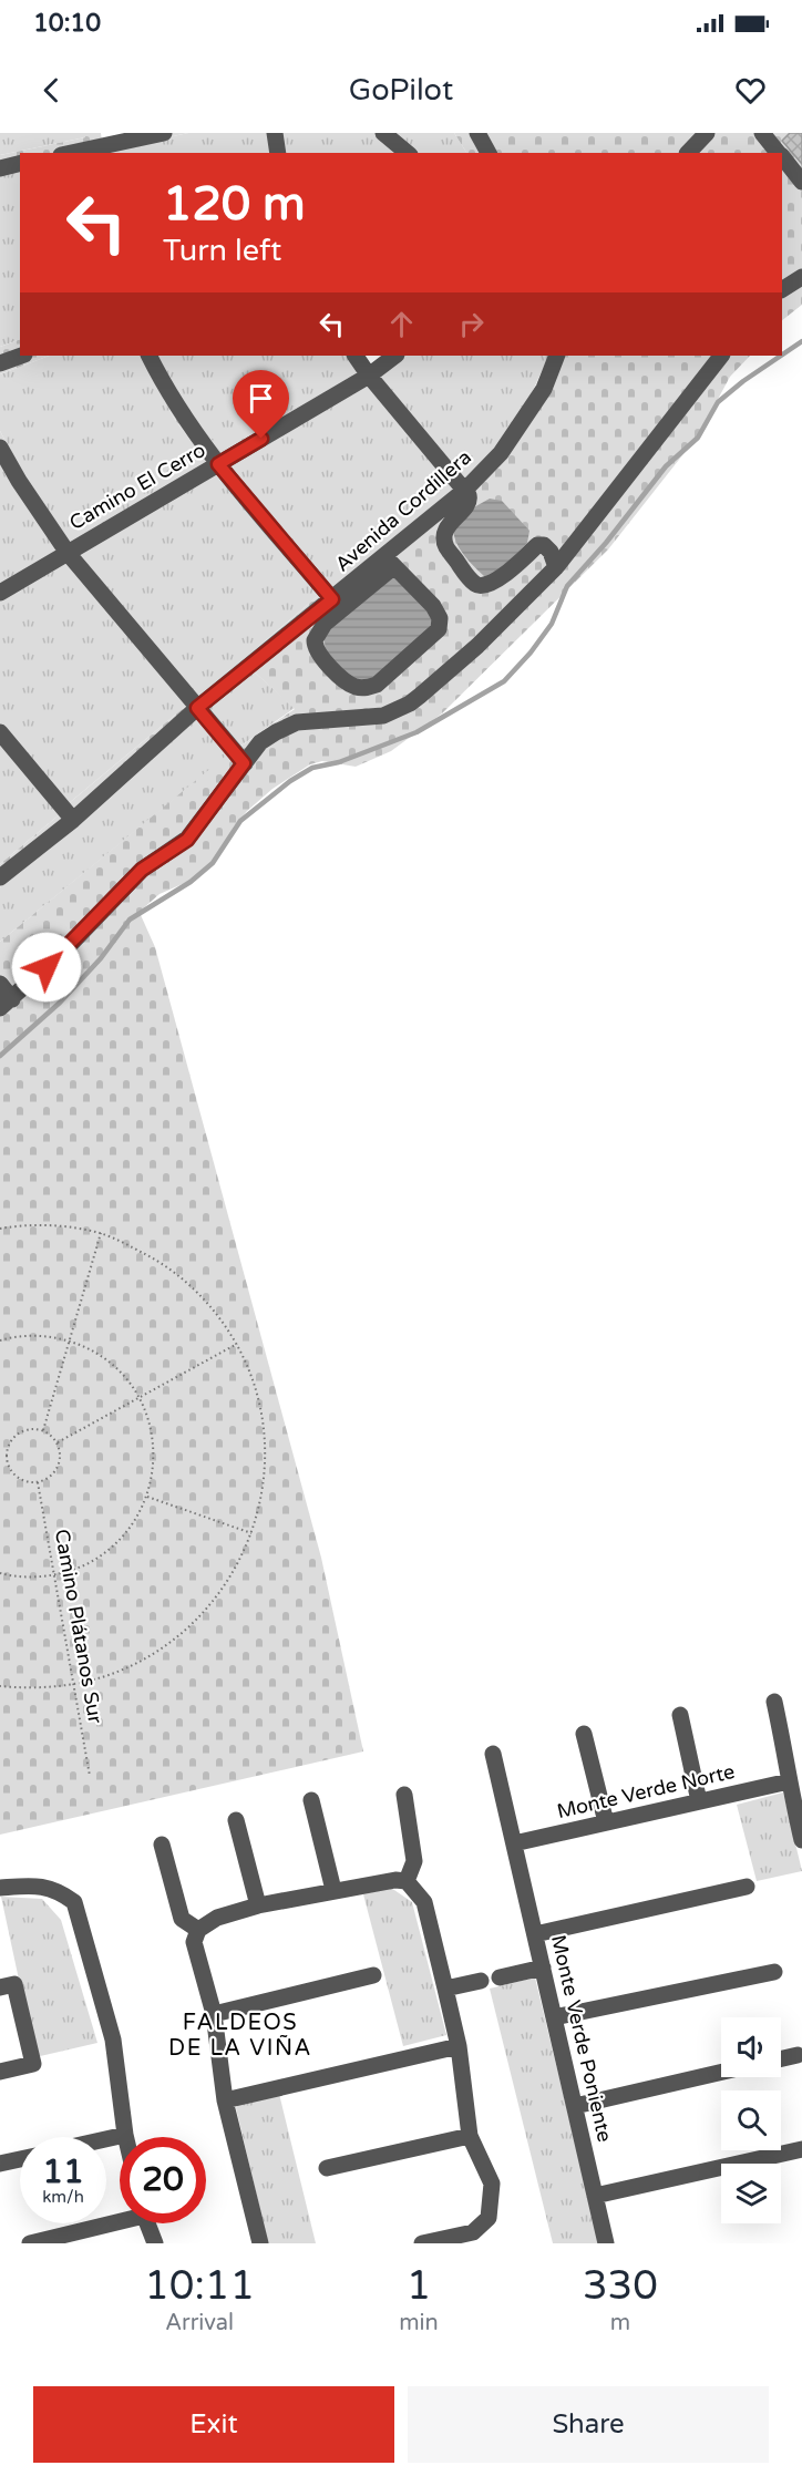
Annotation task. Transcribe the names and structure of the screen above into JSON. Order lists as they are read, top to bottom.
{
  "streets": {
    "street": [
      "Camino El Cerro",
      "Avenida Cordillera",
      "Monte Verde Norte",
      "Monte Verde Poniente"
    ],
    "path": ["Camino Plátanos Sur"]
  },
  "crossings": [
    ["Monte Verde Norte", "Monte Verde Poniente"]
  ],
  "districts": ["FALDEOS DE LA VIÑA"],
  "page": {
    "status": "10:10",
    "header": "GoPilot",
    "turn": ["120 m", "Turn left"],
    "speed": "11 km/h",
    "limit": "20",
    "eta": [
      "10:11",
      "Arrival",
      "1",
      "min",
      "330",
      "m"
    ],
    "buttons": ["Exit", "Share"]
  }
}
